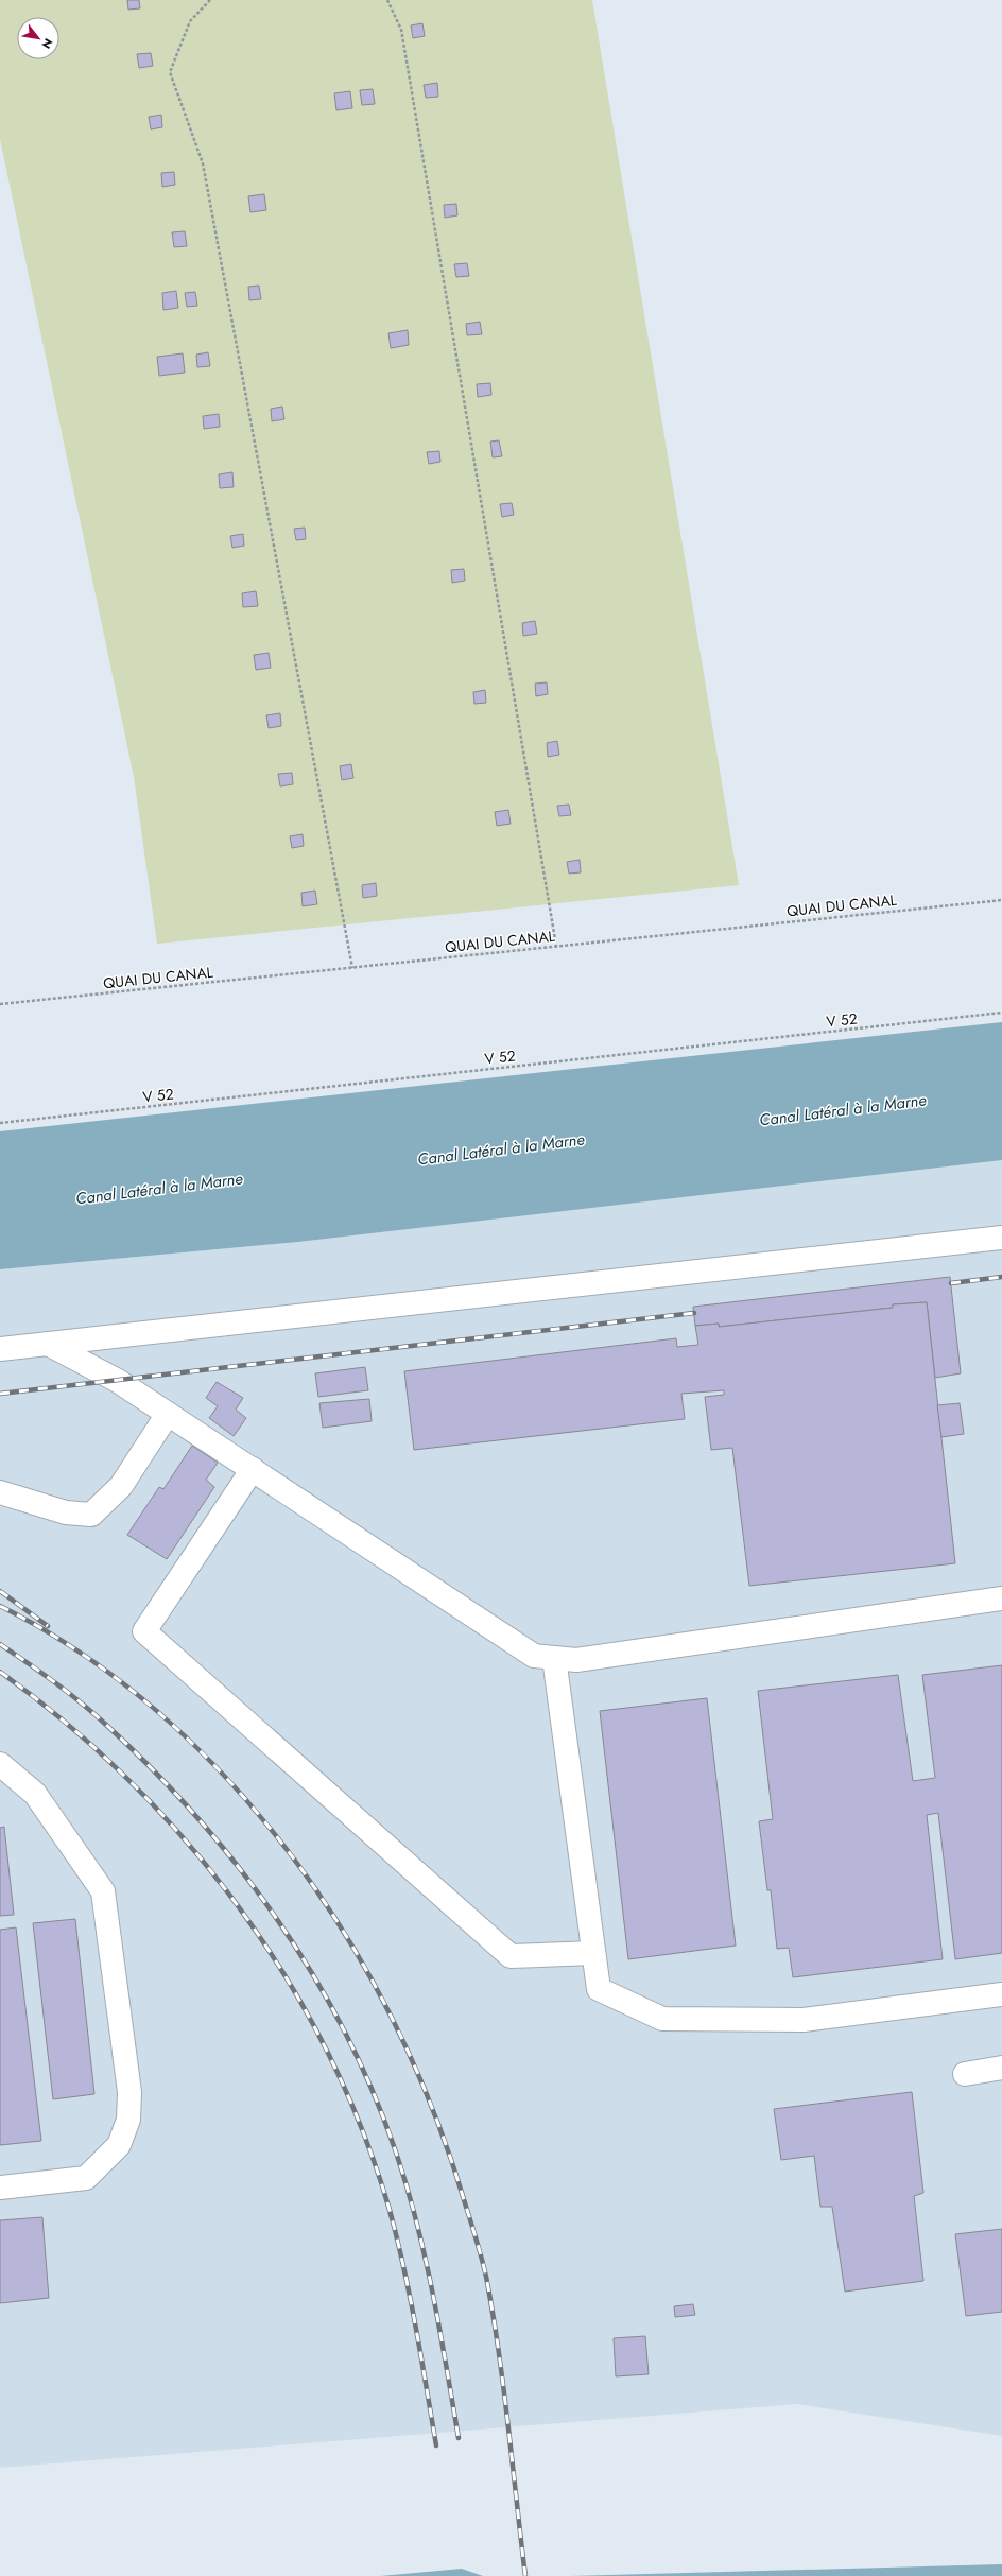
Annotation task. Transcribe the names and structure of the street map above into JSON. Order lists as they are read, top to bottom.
{
  "streets": {
    "path": ["QUAI DU CANAL", "V 52"]
  },
  "water": ["Canal Latéral à la Marne"],
  "north": "bottom right"
}
